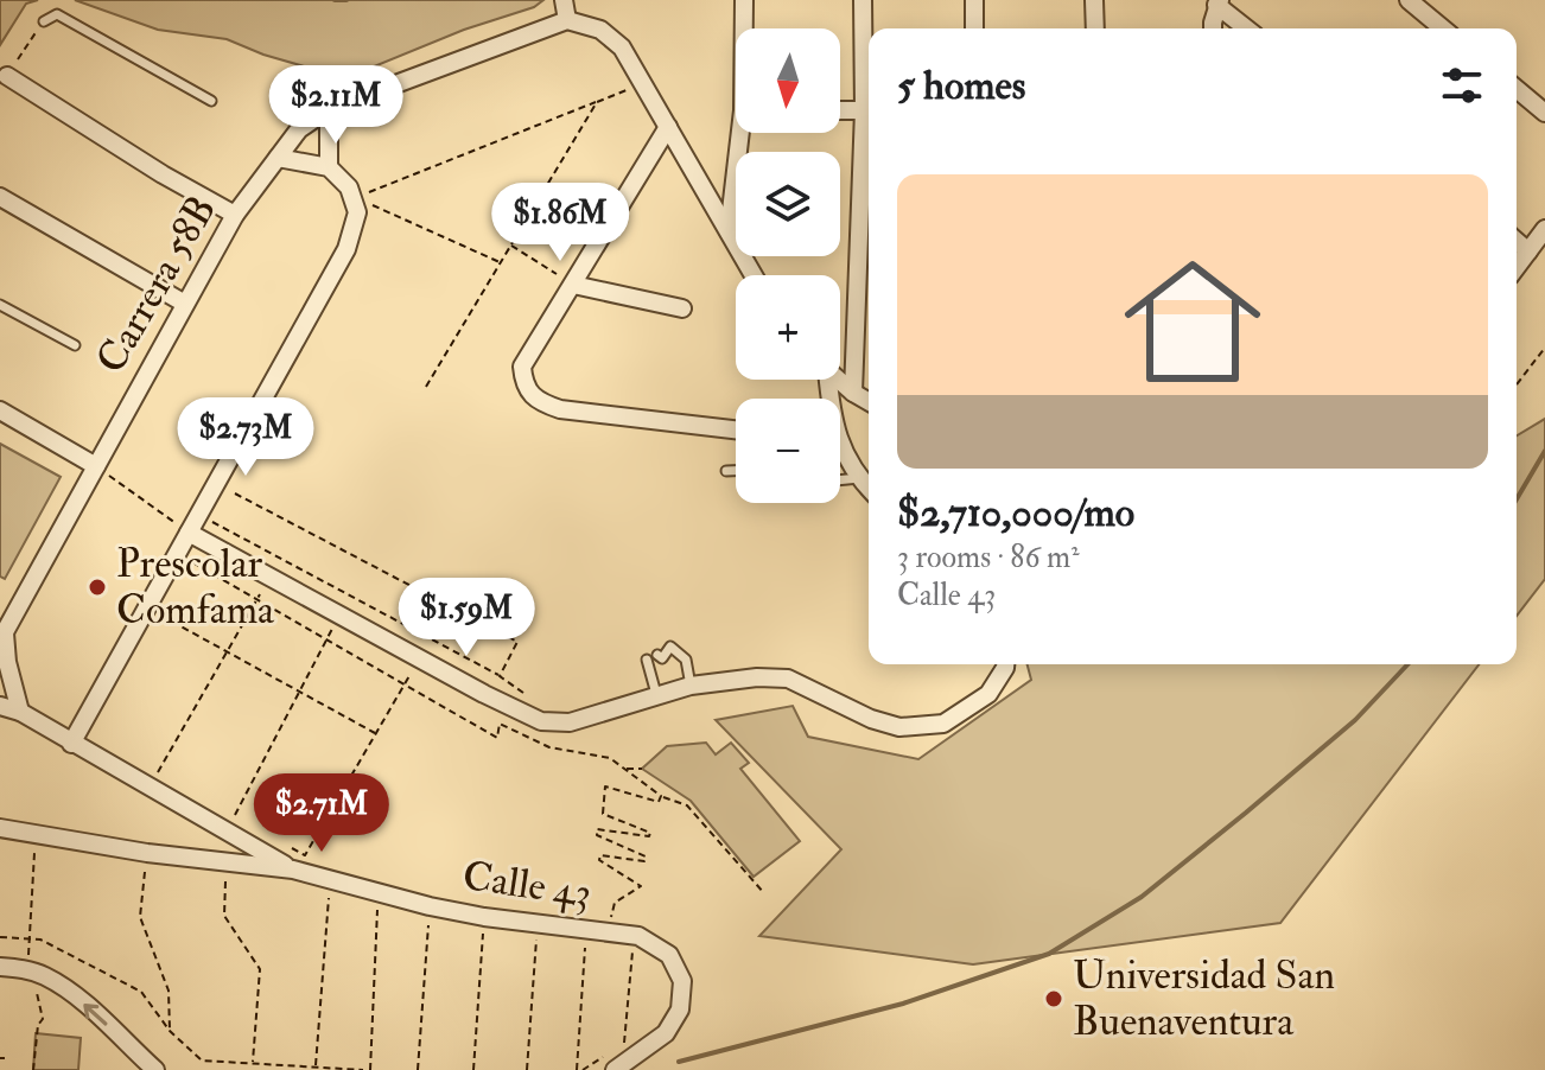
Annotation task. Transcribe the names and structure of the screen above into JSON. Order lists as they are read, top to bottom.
{
  "streets": {
    "street": ["Carrera 58B", "Calle 43"]
  },
  "places": ["Prescolar Comfama", "Universidad San Buenaventura"],
  "north": "bottom",
  "page": {
    "map_buttons": ["+", "−"],
    "heading": "5 homes",
    "price": [
      "$2.11M",
      "$1.86M",
      "$2.73M",
      "$1.59M",
      "$2.71M"
    ],
    "list": [
      {
        "name": "$2,710,000/mo",
        "note": "3 rooms · 86 m² · Calle 43"
      }
    ]
  }
}
